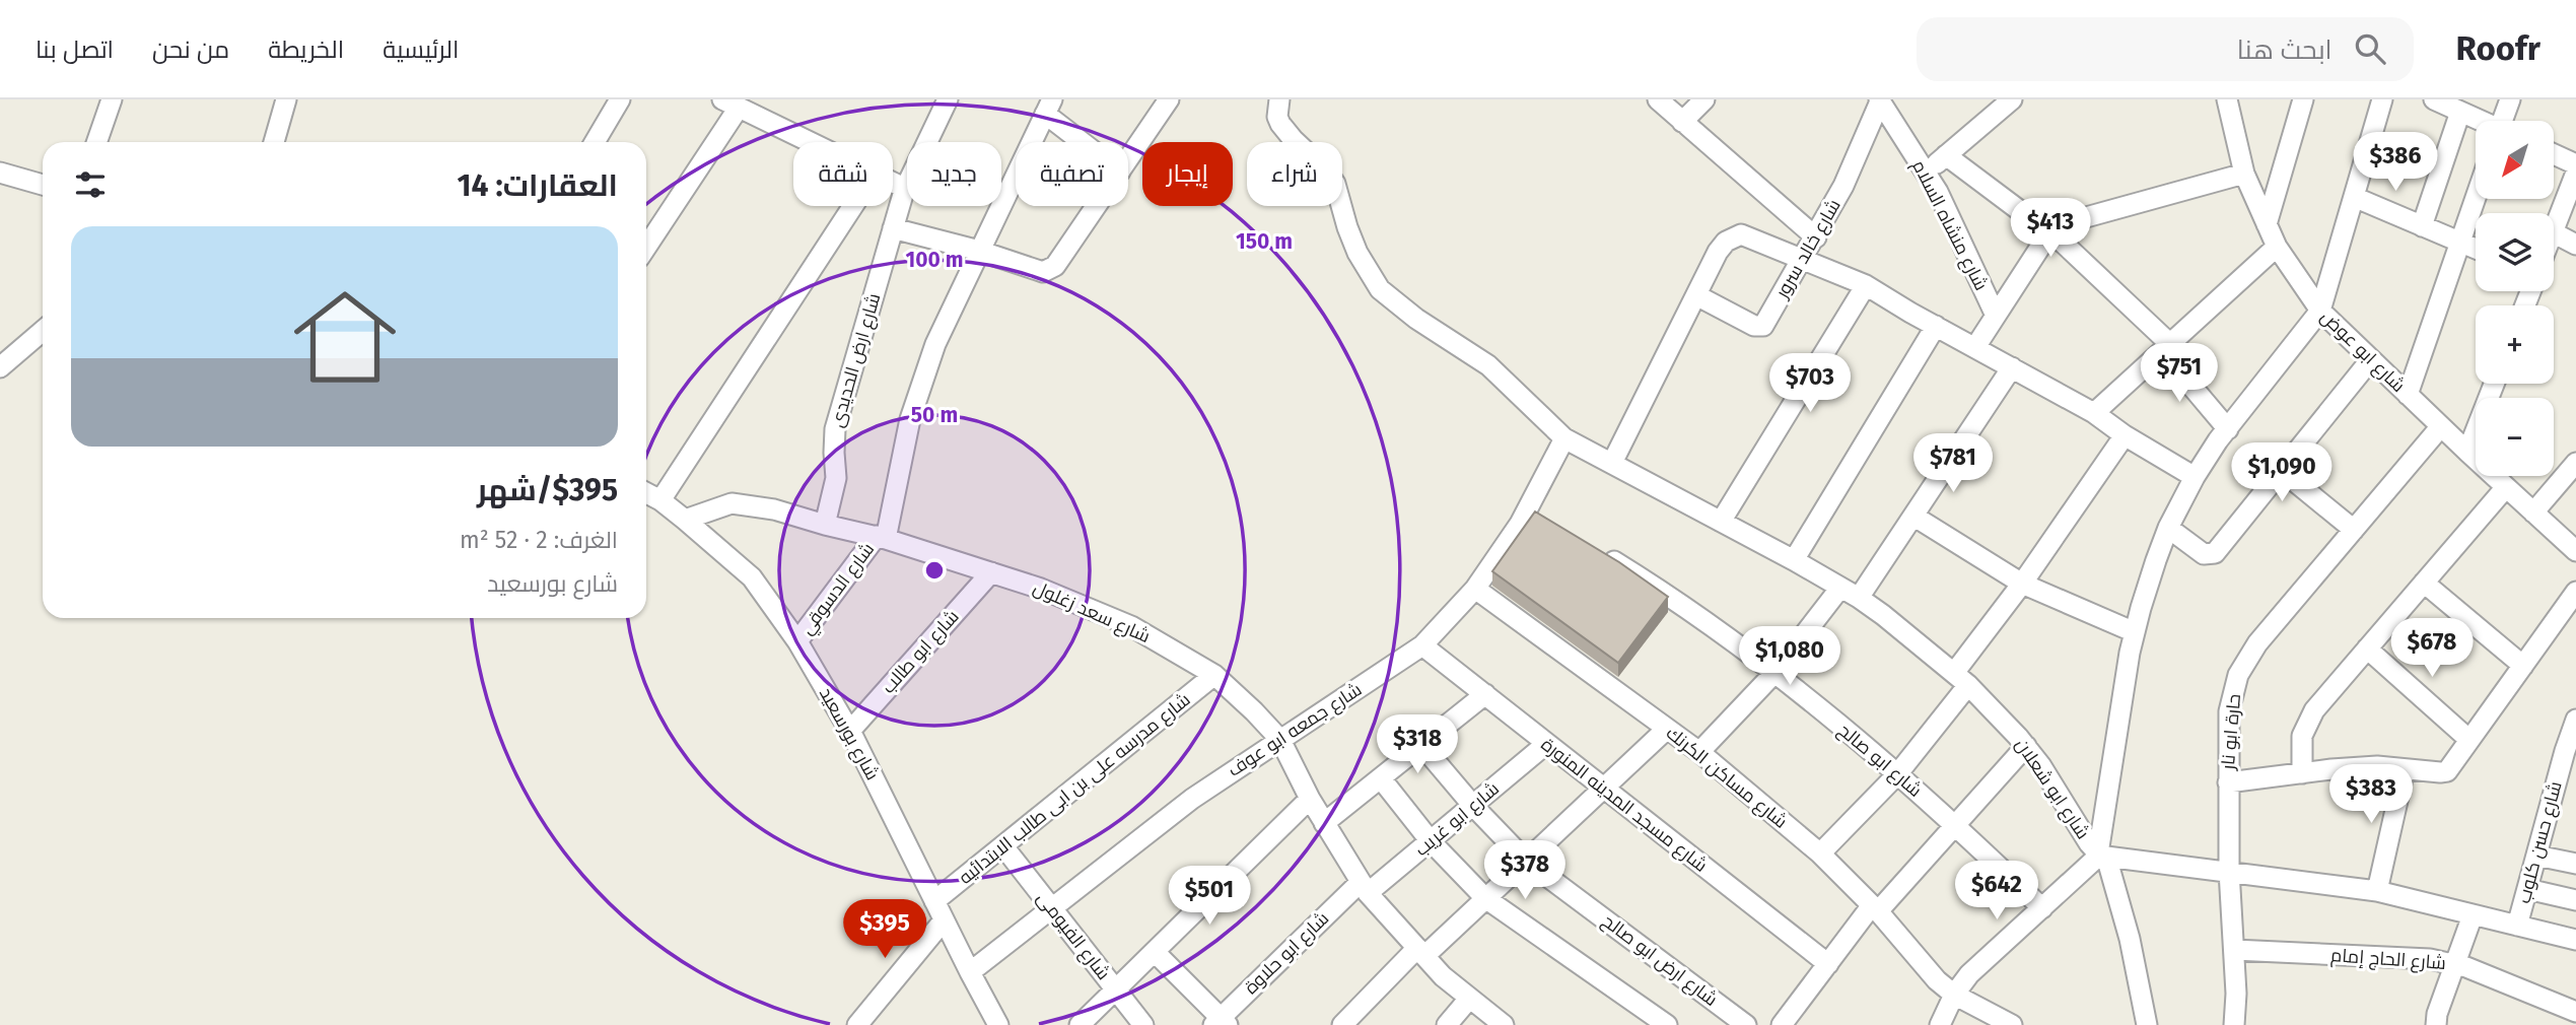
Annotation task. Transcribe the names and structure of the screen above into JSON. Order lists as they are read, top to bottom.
{
  "streets": {
    "street": [
      "شارع منشاه السلام",
      "شارع خالد سرور",
      "شارع ابو عوض",
      "شارع ارض الحديدى",
      "شارع الدسوقي",
      "شارع سعد زغلول",
      "شارع ابو طالب",
      "شارع جمعه ابو عوف",
      "حارة ابو نار",
      "شارع بورسعيد",
      "شارع ابو صالح",
      "شارع مساكن الكرنك",
      "شارع مدرسه على بن ابى طالب الابتدائيه",
      "شارع ابو شعلان",
      "شارع مسجد المدينه المنورة",
      "شارع ابو غريب",
      "شارع حسن كلوب",
      "شارع الفيومى",
      "شارع ابو حلاوة",
      "شارع الحاج إمام",
      "شارع ارض ابو صالح"
    ]
  },
  "crossings": [
    ["شارع منشاه السلام", "شارع خالد سرور"],
    ["شارع ابو عوض", "حارة ابو نار"],
    ["شارع ارض الحديدى", "شارع سعد زغلول"],
    ["شارع الدسوقي", "شارع سعد زغلول"],
    ["شارع الدسوقي", "شارع بورسعيد"],
    ["شارع سعد زغلول", "شارع ابو طالب"],
    ["شارع سعد زغلول", "شارع جمعه ابو عوف"],
    ["شارع سعد زغلول", "شارع بورسعيد"],
    ["شارع سعد زغلول", "شارع مدرسه على بن ابى طالب الابتدائيه"],
    ["شارع سعد زغلول", "شارع ابو غريب"],
    ["شارع سعد زغلول", "شارع ابو حلاوة"],
    ["شارع ابو طالب", "شارع بورسعيد"],
    ["شارع جمعه ابو عوف", "شارع بورسعيد"],
    ["شارع جمعه ابو عوف", "شارع مساكن الكرنك"],
    ["شارع جمعه ابو عوف", "شارع ابو شعلان"],
    ["شارع جمعه ابو عوف", "شارع مسجد المدينه المنورة"],
    ["شارع جمعه ابو عوف", "شارع الفيومى"],
    ["حارة ابو نار", "شارع الحاج إمام"],
    ["شارع بورسعيد", "شارع مدرسه على بن ابى طالب الابتدائيه"],
    ["شارع مدرسه على بن ابى طالب الابتدائيه", "شارع الفيومى"],
    ["شارع مسجد المدينه المنورة", "شارع ابو غريب"],
    ["شارع ابو غريب", "شارع ابو حلاوة"],
    ["شارع ابو غريب", "شارع ارض ابو صالح"]
  ],
  "north": "bottom left",
  "page": {
    "header": "Roofr",
    "search": "ابحث هنا",
    "nav": [
      "الرئيسية",
      "الخريطة",
      "من نحن",
      "اتصل بنا"
    ],
    "map_buttons": ["+", "−"],
    "price": [
      "$386",
      "$413",
      "$751",
      "$703",
      "$781",
      "$1,090",
      "$678",
      "$1,080",
      "$318",
      "$383",
      "$378",
      "$642",
      "$501",
      "$395"
    ],
    "chip": [
      "شراء",
      "إيجار",
      "تصفية",
      "جديد",
      "شقة"
    ],
    "heading": "العقارات: 14",
    "list": [
      {
        "name": "$395/شهر",
        "note": "الغرف: 2 · 52 m² · شارع بورسعيد"
      }
    ]
  },
  "rings": ["150 m", "100 m", "50 m"]
}
